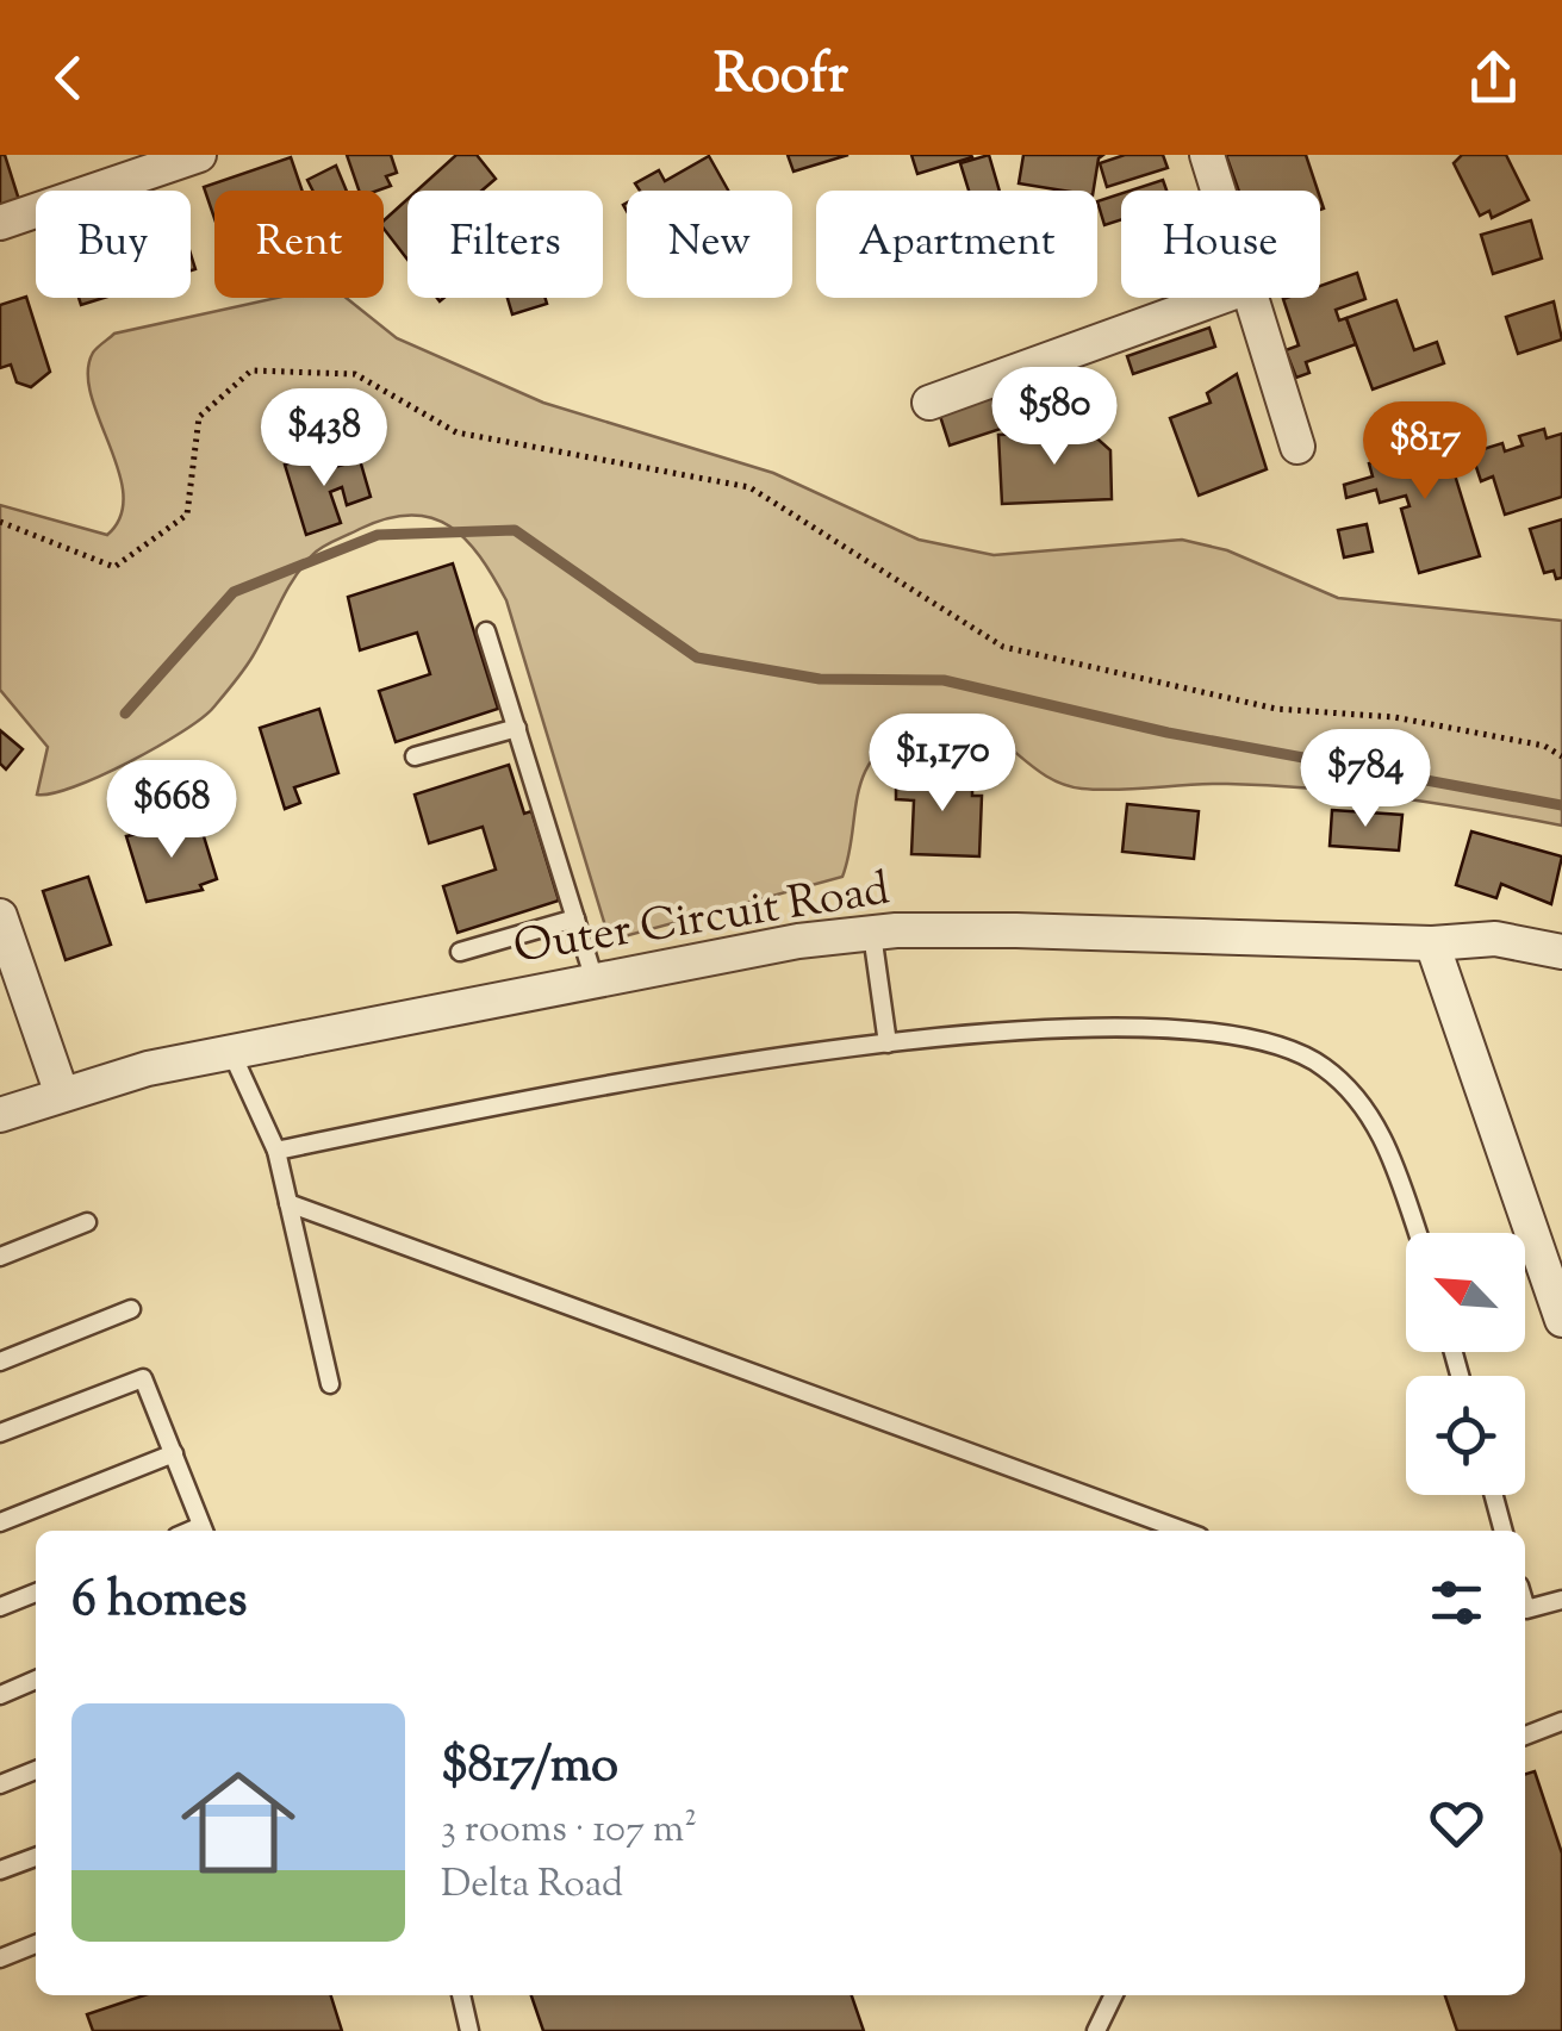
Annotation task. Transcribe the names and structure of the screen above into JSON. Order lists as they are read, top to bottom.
{
  "streets": {
    "street": ["Outer Circuit Road"]
  },
  "north": "top left",
  "page": {
    "header": "Roofr",
    "chip": [
      "Buy",
      "Rent",
      "Filters",
      "New",
      "Apartment",
      "House"
    ],
    "price": [
      "$580",
      "$438",
      "$817",
      "$1,170",
      "$784",
      "$668"
    ],
    "heading": "6 homes",
    "list": [
      {
        "name": "$817/mo",
        "note": "3 rooms · 107 m² · Delta Road"
      }
    ]
  }
}
